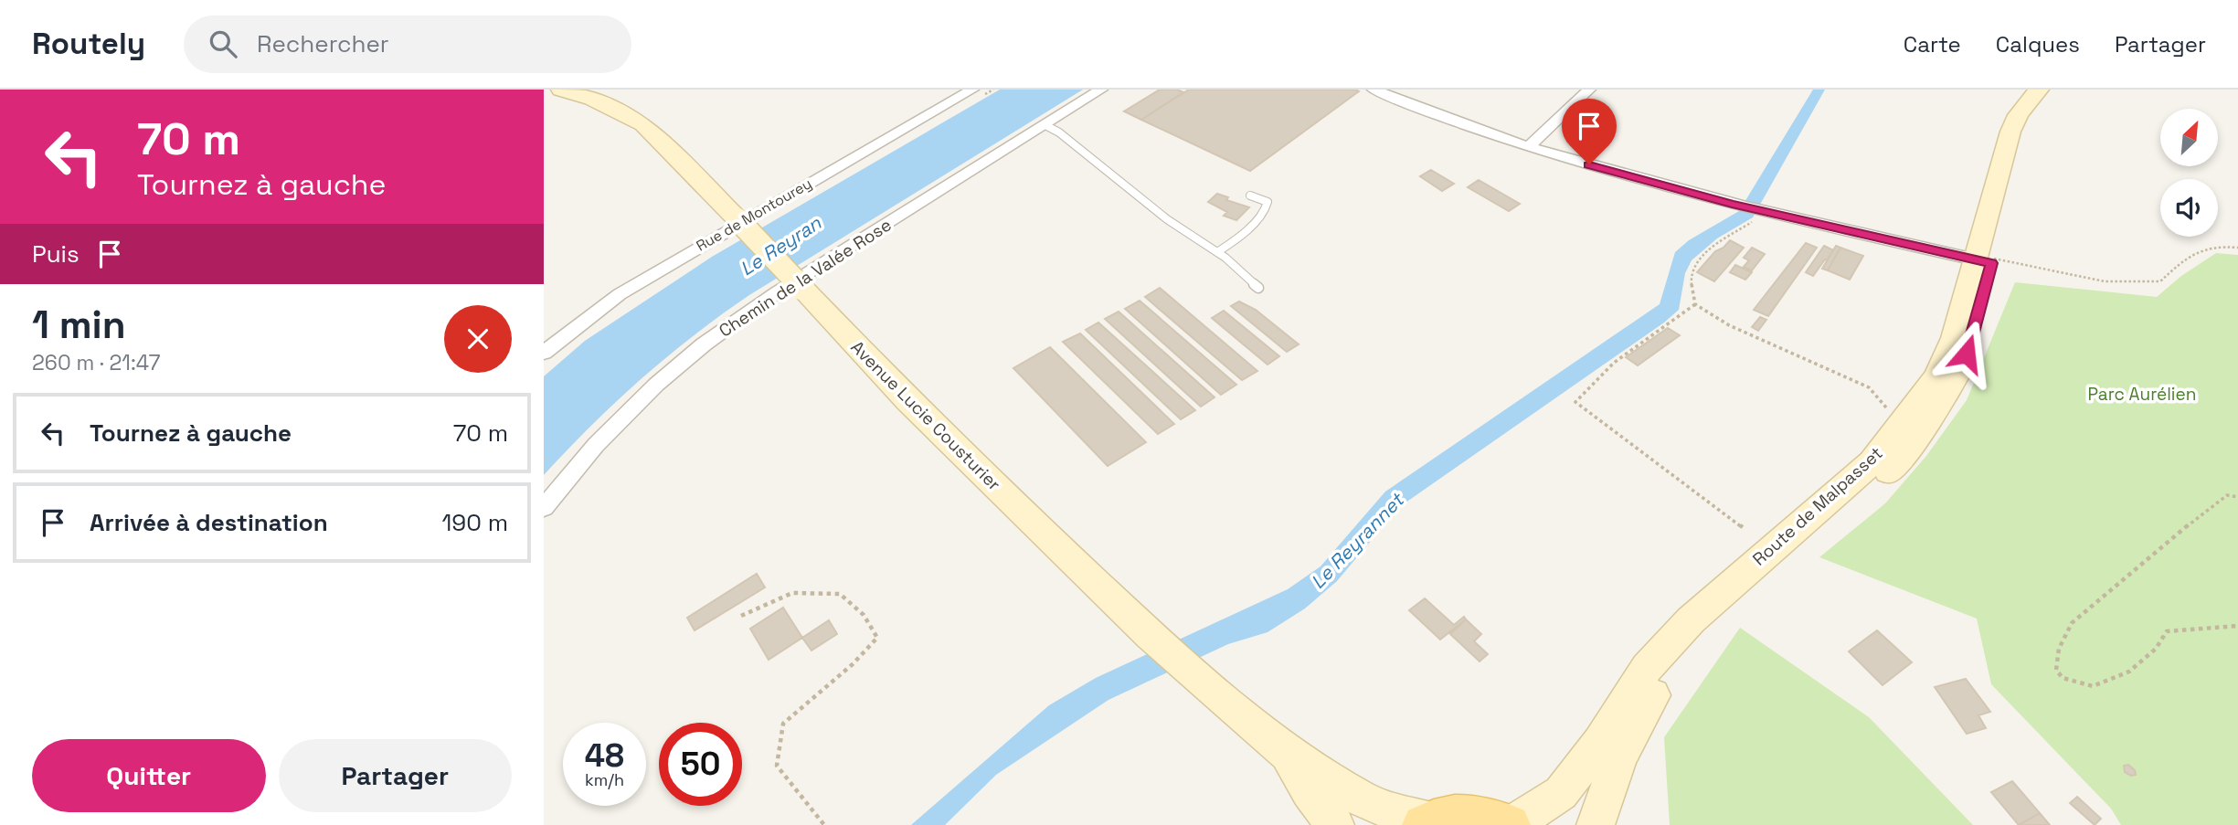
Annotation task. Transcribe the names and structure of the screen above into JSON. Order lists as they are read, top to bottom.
{
  "streets": {
    "main road": ["Avenue Lucie Cousturier", "Route de Malpasset"],
    "street": ["Rue de Montourey", "Chemin de la Valée Rose"]
  },
  "water": ["Le Reyran", "Le Reyrannet"],
  "parks": ["Parc Aurélien"],
  "north": "top right",
  "page": {
    "header": "Routely",
    "search": "Rechercher",
    "nav": ["Carte", "Calques", "Partager"],
    "turn": ["70 m", "Tournez à gauche"],
    "then": "Puis",
    "heading": ["1 min", "260 m · 21:47"],
    "list": [
      {
        "name": "Tournez à gauche",
        "value": "70 m"
      },
      {
        "name": "Arrivée à destination",
        "value": "190 m"
      }
    ],
    "speed": "48 km/h",
    "limit": "50",
    "buttons": ["Quitter", "Partager"]
  }
}
